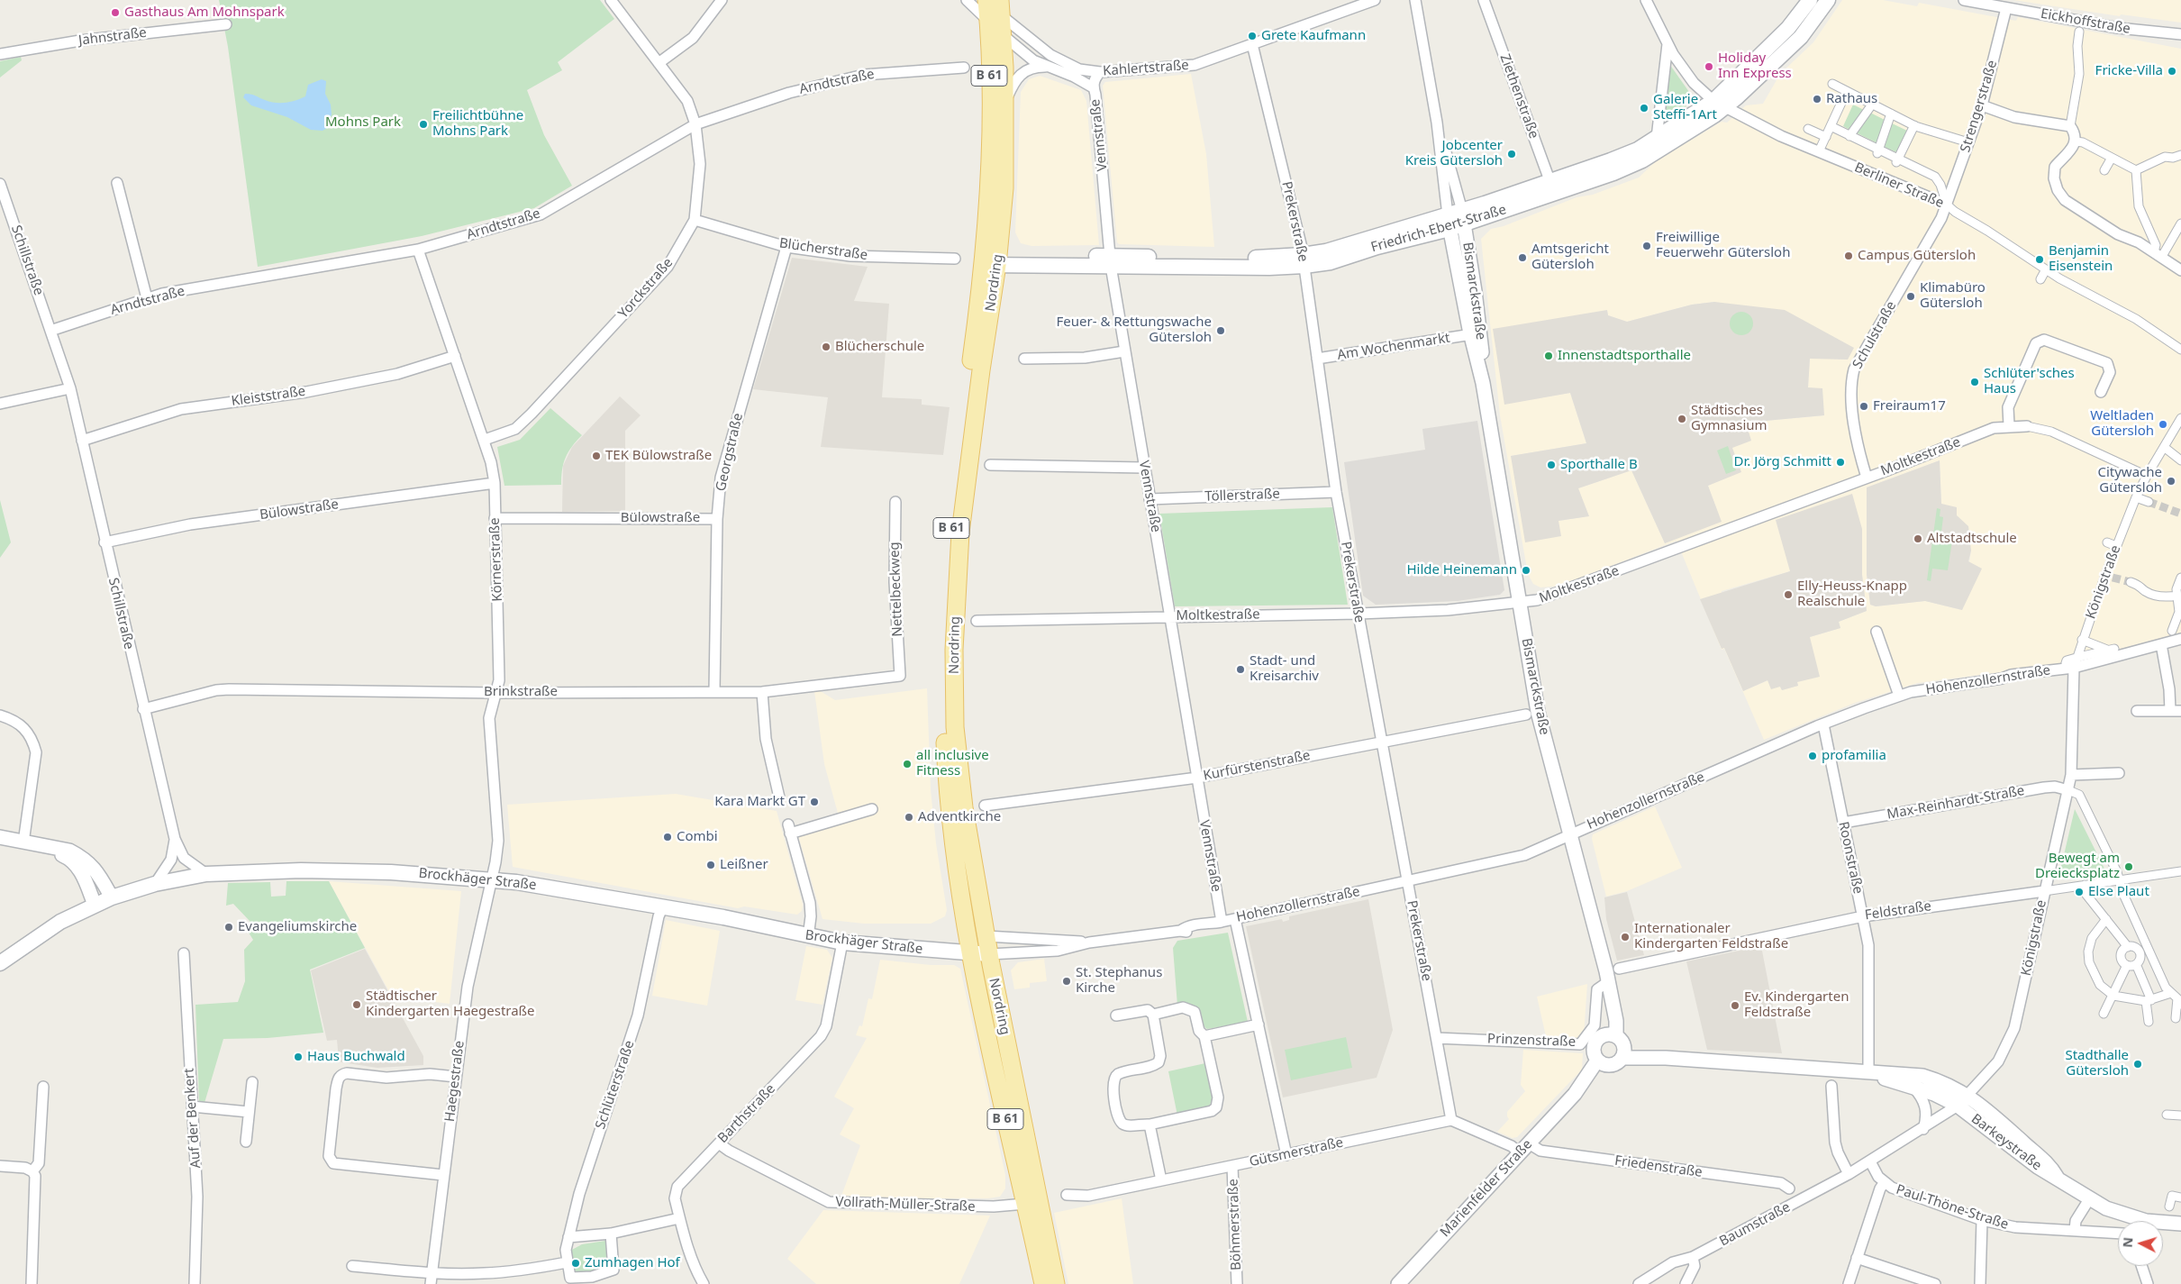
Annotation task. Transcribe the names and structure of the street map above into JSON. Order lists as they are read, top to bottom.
{
  "streets": {
    "main road": [
      "B 61",
      "Friedrich-Ebert-Straße",
      "Nordring",
      "Hohenzollernstraße",
      "Brockhäger Straße"
    ],
    "street": [
      "Eickhoffstraße",
      "Jahnstraße",
      "Kahlertstraße",
      "Arndtstraße",
      "Ziethenstraße",
      "Strengerstraße",
      "Vennstraße",
      "Berliner Straße",
      "Prekerstraße",
      "Blücherstraße",
      "Schillstraße",
      "Yorckstraße",
      "Bismarckstraße",
      "Schulstraße",
      "Am Wochenmarkt",
      "Kleiststraße",
      "Georgstraße",
      "Moltkestraße",
      "Töllerstraße",
      "Bülowstraße",
      "Körnerstraße",
      "Königstraße",
      "Nettelbeckweg",
      "Brinkstraße",
      "Kurfürstenstraße",
      "Max-Reinhardt-Straße",
      "Roonstraße",
      "Feldstraße",
      "Prinzenstraße",
      "Haegestraße",
      "Schlüterstraße",
      "Barthstraße",
      "Auf der Benkert",
      "Barkeystraße",
      "Gütsmerstraße",
      "Friedenstraße",
      "Marienfelder Straße",
      "Vollrath-Müller-Straße",
      "Paul-Thöne-Straße",
      "Böhmerstraße",
      "Baumstraße"
    ]
  },
  "crossings": [
    ["Eickhoffstraße", "Strengerstraße"],
    ["Kahlertstraße", "Vennstraße"],
    ["Kahlertstraße", "Prekerstraße"],
    ["Kahlertstraße", "Nordring"],
    ["Arndtstraße", "Schillstraße"],
    ["Arndtstraße", "Yorckstraße"],
    ["Arndtstraße", "Körnerstraße"],
    ["Ziethenstraße", "Friedrich-Ebert-Straße"],
    ["Strengerstraße", "Berliner Straße"],
    ["Strengerstraße", "Schulstraße"],
    ["Vennstraße", "Friedrich-Ebert-Straße"],
    ["Vennstraße", "Moltkestraße"],
    ["Vennstraße", "Töllerstraße"],
    ["Vennstraße", "Hohenzollernstraße"],
    ["Vennstraße", "Kurfürstenstraße"],
    ["Berliner Straße", "Friedrich-Ebert-Straße"],
    ["Berliner Straße", "Schulstraße"],
    ["Prekerstraße", "Friedrich-Ebert-Straße"],
    ["Prekerstraße", "Am Wochenmarkt"],
    ["Prekerstraße", "Moltkestraße"],
    ["Prekerstraße", "Töllerstraße"],
    ["Prekerstraße", "Hohenzollernstraße"],
    ["Prekerstraße", "Kurfürstenstraße"],
    ["Prekerstraße", "Prinzenstraße"],
    ["Prekerstraße", "Gütsmerstraße"],
    ["Friedrich-Ebert-Straße", "Nordring"],
    ["Friedrich-Ebert-Straße", "Bismarckstraße"],
    ["Blücherstraße", "Yorckstraße"],
    ["Blücherstraße", "Georgstraße"],
    ["Schillstraße", "Kleiststraße"],
    ["Schillstraße", "Bülowstraße"],
    ["Schillstraße", "Brinkstraße"],
    ["Schillstraße", "Brockhäger Straße"],
    ["Nordring", "Hohenzollernstraße"],
    ["Nordring", "Brockhäger Straße"],
    ["Nordring", "Vollrath-Müller-Straße"],
    ["Yorckstraße", "Körnerstraße"],
    ["Bismarckstraße", "Am Wochenmarkt"],
    ["Bismarckstraße", "Moltkestraße"],
    ["Bismarckstraße", "Hohenzollernstraße"],
    ["Bismarckstraße", "Prinzenstraße"],
    ["Bismarckstraße", "Marienfelder Straße"],
    ["Schulstraße", "Moltkestraße"],
    ["Kleiststraße", "Körnerstraße"],
    ["Georgstraße", "Bülowstraße"],
    ["Georgstraße", "Brinkstraße"],
    ["Moltkestraße", "Königstraße"],
    ["Bülowstraße", "Körnerstraße"],
    ["Körnerstraße", "Brinkstraße"],
    ["Körnerstraße", "Brockhäger Straße"],
    ["Körnerstraße", "Haegestraße"],
    ["Königstraße", "Hohenzollernstraße"],
    ["Königstraße", "Max-Reinhardt-Straße"],
    ["Königstraße", "Feldstraße"],
    ["Königstraße", "Barkeystraße"],
    ["Königstraße", "Paul-Thöne-Straße"],
    ["Königstraße", "Baumstraße"],
    ["Nettelbeckweg", "Brinkstraße"],
    ["Hohenzollernstraße", "Roonstraße"],
    ["Hohenzollernstraße", "Brockhäger Straße"],
    ["Max-Reinhardt-Straße", "Roonstraße"],
    ["Roonstraße", "Feldstraße"],
    ["Brockhäger Straße", "Haegestraße"],
    ["Brockhäger Straße", "Schlüterstraße"],
    ["Brockhäger Straße", "Barthstraße"],
    ["Barthstraße", "Vollrath-Müller-Straße"],
    ["Gütsmerstraße", "Böhmerstraße"],
    ["Friedenstraße", "Marienfelder Straße"],
    ["Paul-Thöne-Straße", "Baumstraße"]
  ],
  "parks": ["Mohns Park"],
  "places": [
    "Gasthaus Am Mohnspark",
    "Grete Kaufmann",
    "Holiday Inn Express",
    "Fricke-Villa",
    "Rathaus",
    "Galerie Steffi-1Art",
    "Freilichtbühne Mohns Park",
    "Jobcenter Kreis Gütersloh",
    "Freiwillige Feuerwehr Gütersloh",
    "Campus Gütersloh",
    "Amtsgericht Gütersloh",
    "Benjamin Eisenstein",
    "Klimabüro Gütersloh",
    "Feuer- & Rettungswache Gütersloh",
    "Blücherschule",
    "Innenstadtsporthalle",
    "Schlüter'sches Haus",
    "Freiraum17",
    "Städtisches Gymnasium",
    "Weltladen Gütersloh",
    "TEK Bülowstraße",
    "Dr. Jörg Schmitt",
    "Sporthalle B",
    "Citywache Gütersloh",
    "Altstadtschule",
    "Hilde Heinemann",
    "Elly-Heuss-Knapp Realschule",
    "Stadt- und Kreisarchiv",
    "profamilia",
    "all inclusive Fitness",
    "Kara Markt GT",
    "Adventkirche",
    "Combi",
    "Leißner",
    "Bewegt am Dreiecksplatz",
    "Else Plaut",
    "Evangeliumskirche",
    "Internationaler Kindergarten Feldstraße",
    "St. Stephanus Kirche",
    "Städtischer Kindergarten Haegestraße",
    "Ev. Kindergarten Feldstraße",
    "Haus Buchwald",
    "Stadthalle Gütersloh",
    "Zumhagen Hof"
  ],
  "north": "left"
}
